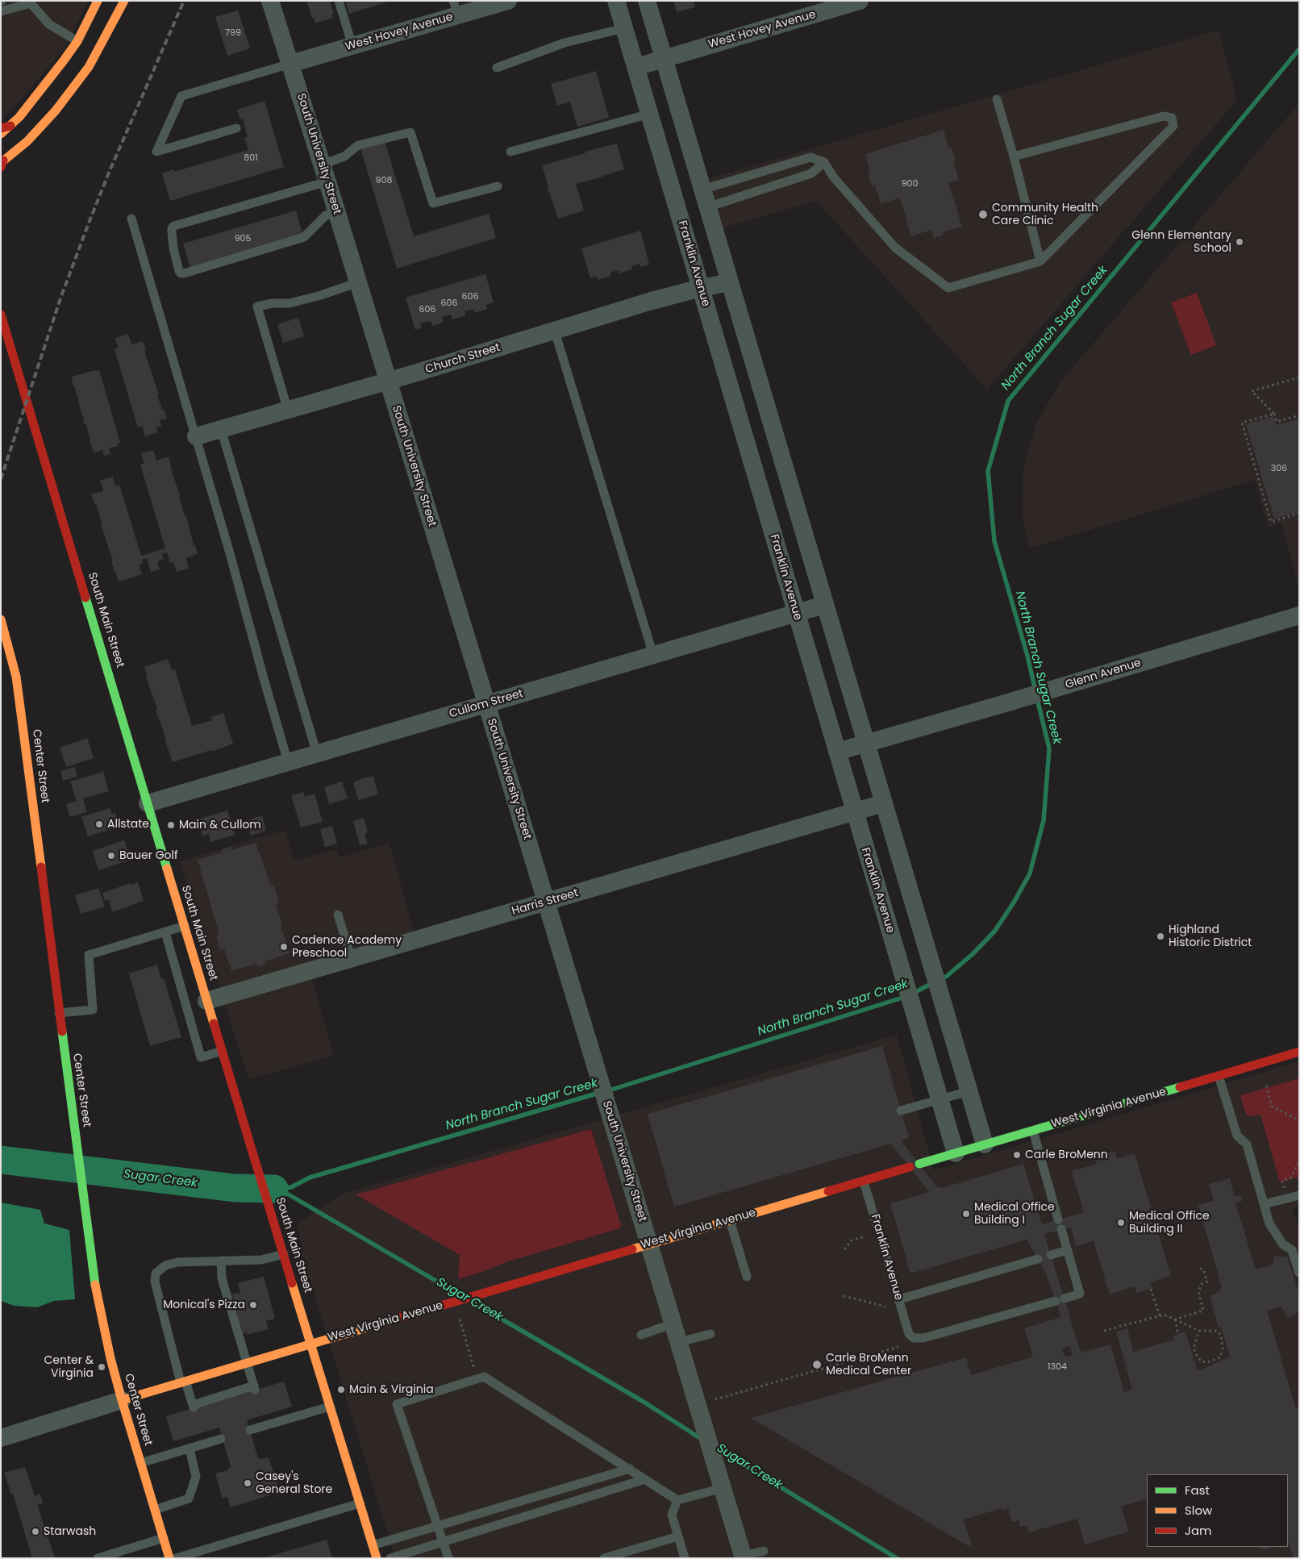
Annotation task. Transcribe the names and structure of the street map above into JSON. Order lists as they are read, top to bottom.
{
  "streets": {
    "main road": ["South Main Street", "Center Street", "West Virginia Avenue"],
    "street": [
      "West Hovey Avenue",
      "South University Street",
      "Franklin Avenue",
      "Church Street",
      "Glenn Avenue",
      "Cullom Street",
      "Harris Street"
    ]
  },
  "crossings": [
    ["West Hovey Avenue", "South University Street"],
    ["West Hovey Avenue", "Franklin Avenue"],
    ["South University Street", "Church Street"],
    ["South University Street", "Cullom Street"],
    ["South University Street", "Harris Street"],
    ["South University Street", "West Virginia Avenue"],
    ["Franklin Avenue", "Church Street"],
    ["Franklin Avenue", "Glenn Avenue"],
    ["Franklin Avenue", "Cullom Street"],
    ["Franklin Avenue", "Harris Street"],
    ["Franklin Avenue", "West Virginia Avenue"],
    ["South Main Street", "Cullom Street"],
    ["South Main Street", "Harris Street"],
    ["South Main Street", "West Virginia Avenue"],
    ["Center Street", "West Virginia Avenue"]
  ],
  "water": ["North Branch Sugar Creek", "Sugar Creek"],
  "places": [
    "Community Health Care Clinic",
    "Glenn Elementary School",
    "Allstate",
    "Main & Cullom",
    "Bauer Golf",
    "Highland Historic District",
    "Cadence Academy Preschool",
    "Carle BroMenn",
    "Medical Office Building I",
    "Medical Office Building II",
    "Monical's Pizza",
    "Carle BroMenn Medical Center",
    "Center & Virginia",
    "Main & Virginia",
    "Casey's General Store",
    "Starwash"
  ],
  "house_numbers": [
    "799",
    "801",
    "908",
    "900",
    "905",
    "606",
    "606",
    "606",
    "306",
    "1304"
  ],
  "legend": ["Fast", "Slow", "Jam"]
}
